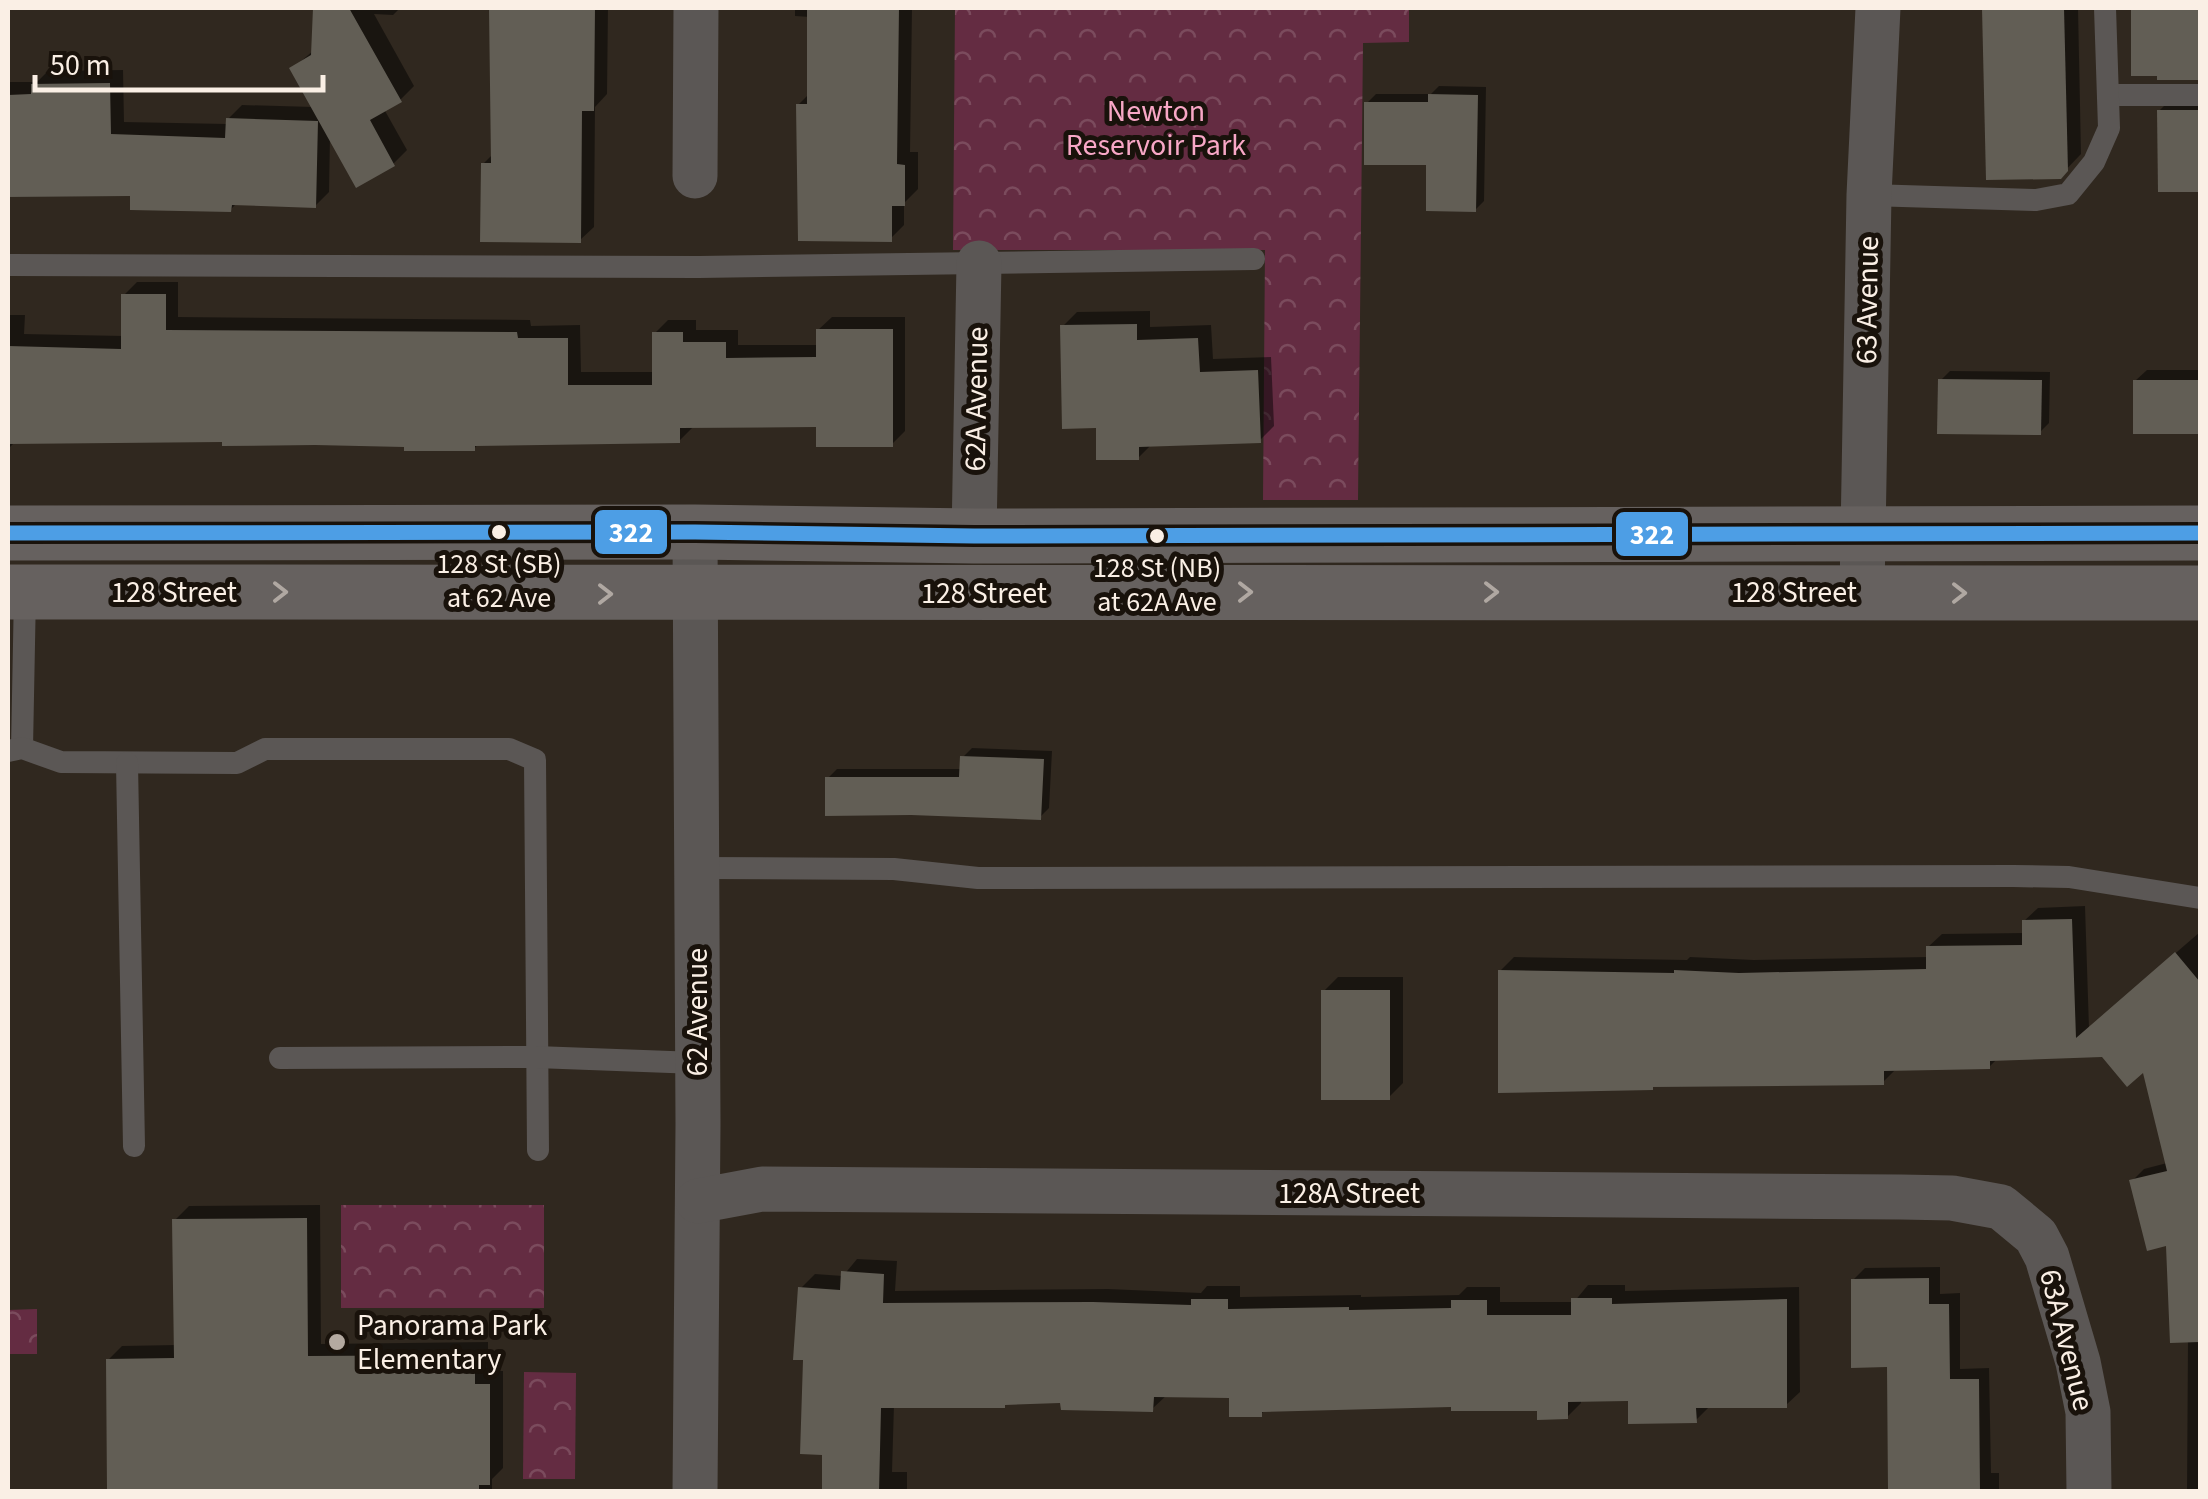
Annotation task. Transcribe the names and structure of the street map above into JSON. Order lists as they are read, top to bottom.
{
  "streets": {
    "main road": ["128 Street"],
    "street": [
      "63 Avenue",
      "62A Avenue",
      "62 Avenue",
      "128A Street",
      "63A Avenue"
    ]
  },
  "crossings": [
    ["63 Avenue", "128 Street"],
    ["62A Avenue", "128 Street"],
    ["128 Street", "62 Avenue"],
    ["62 Avenue", "128A Street"],
    ["128A Street", "63A Avenue"]
  ],
  "parks": ["Newton Reservoir Park"],
  "places": ["128 St (SB) at 62 Ave", "128 St (NB) at 62A Ave", "Panorama Park Elementary"],
  "lines": ["transit line 322"],
  "scale_bar": "50 m"
}
